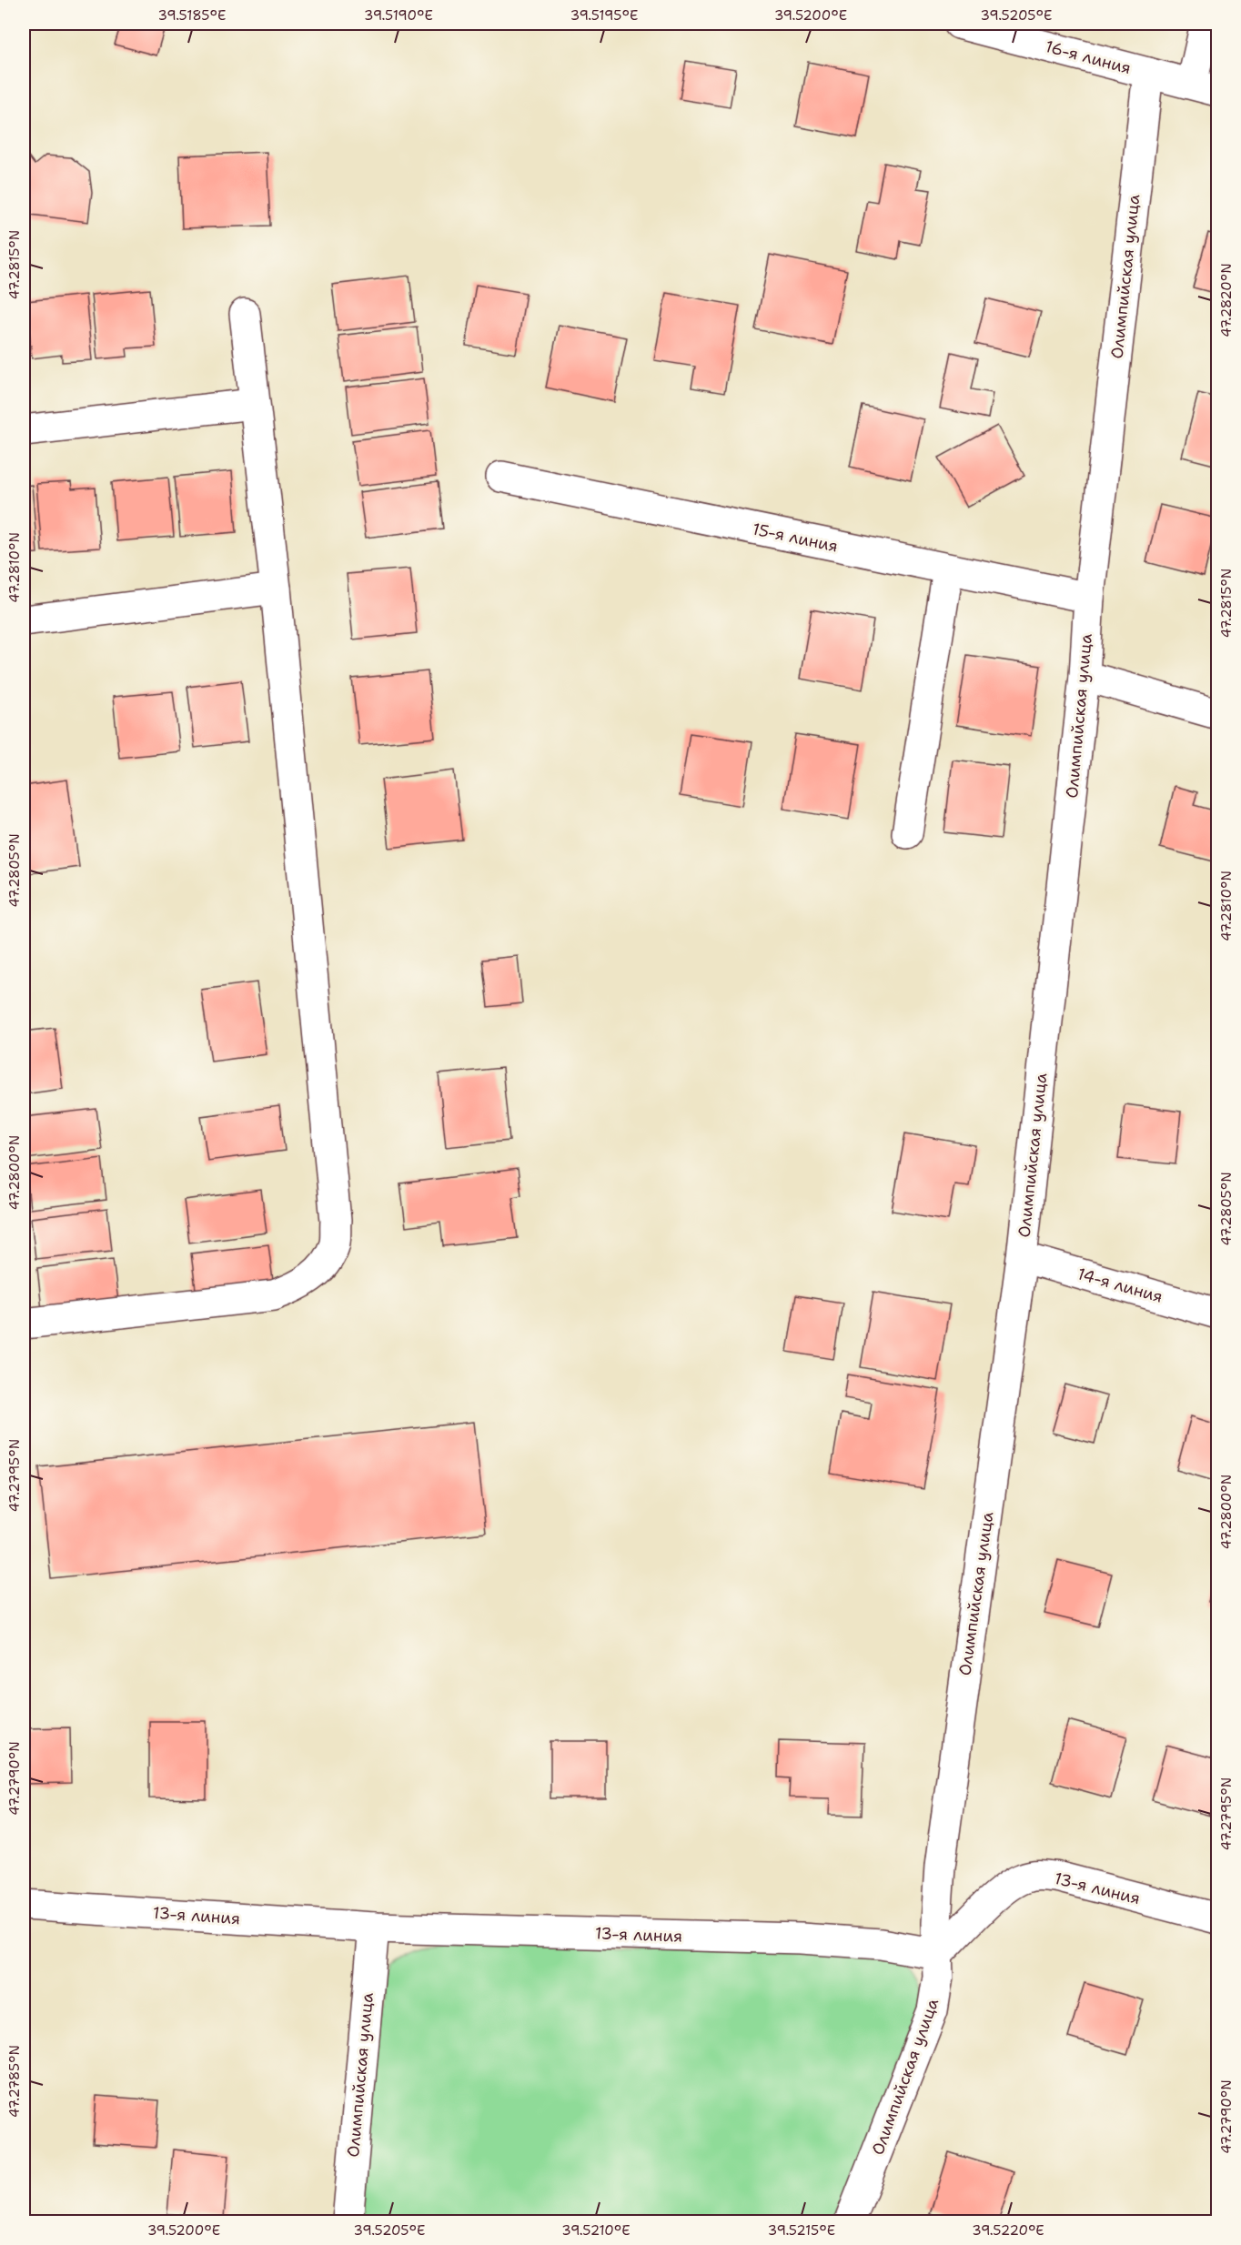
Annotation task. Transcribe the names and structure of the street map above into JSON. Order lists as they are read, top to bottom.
{
  "streets": {
    "street": [
      "16-я линия",
      "Олимпийская улица",
      "15-я линия",
      "14-я линия",
      "13-я линия"
    ]
  },
  "crossings": [
    ["16-я линия", "Олимпийская улица"],
    ["Олимпийская улица", "15-я линия"],
    ["Олимпийская улица", "14-я линия"],
    ["Олимпийская улица", "13-я линия"]
  ],
  "coordinates": [
    "39.5185°E",
    "39.5190°E",
    "39.5195°E",
    "39.5200°E",
    "39.5205°E",
    "47.2815°N",
    "47.2820°N",
    "47.2810°N",
    "47.2805°N",
    "47.2800°N",
    "47.2795°N",
    "47.2790°N",
    "47.2785°N",
    "39.5210°E",
    "39.5215°E",
    "39.5220°E"
  ]
}
